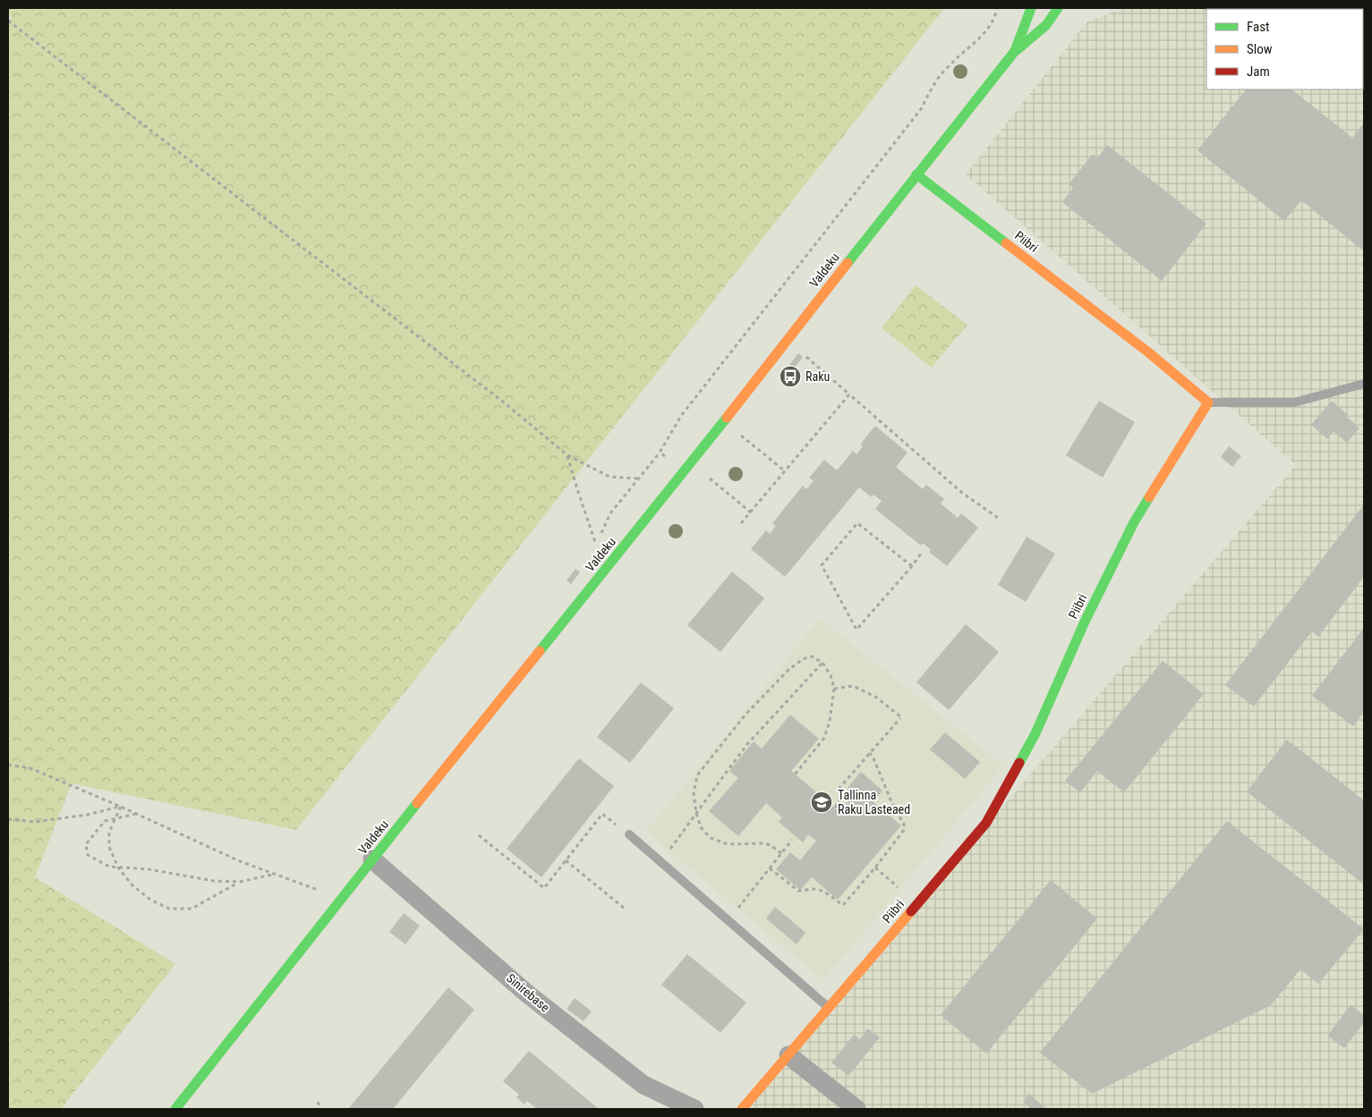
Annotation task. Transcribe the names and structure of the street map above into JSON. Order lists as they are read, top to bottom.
{
  "streets": {
    "street": ["Piibri", "Valdeku", "Sinirebase"]
  },
  "crossings": [
    ["Piibri", "Valdeku"],
    ["Valdeku", "Sinirebase"]
  ],
  "places": {
    "bus stop": ["Raku"],
    "school or university": ["Tallinna Raku Lasteaed"]
  },
  "legend": ["Fast", "Slow", "Jam"]
}
